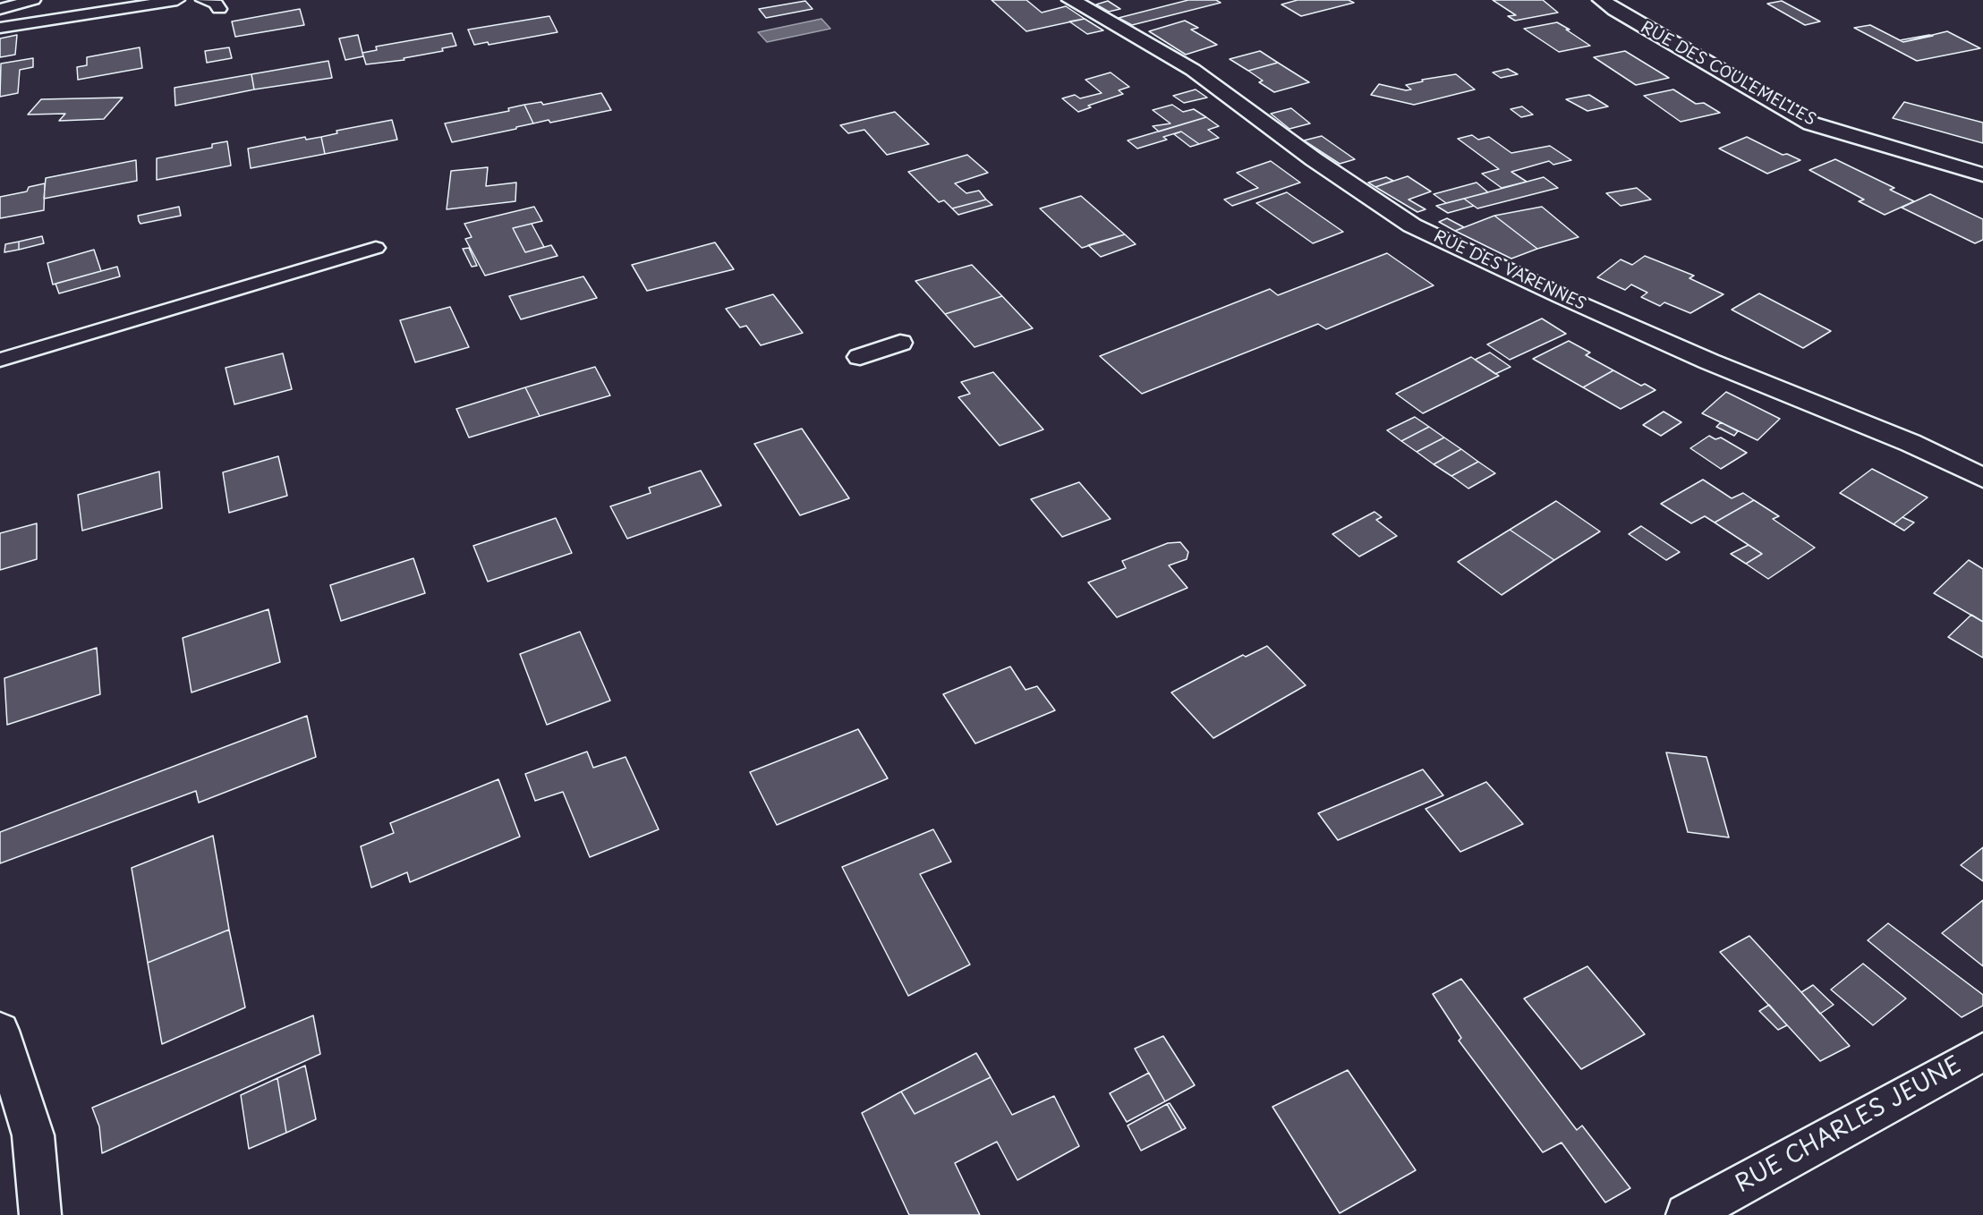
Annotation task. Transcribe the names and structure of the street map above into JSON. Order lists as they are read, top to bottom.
{
  "streets": {
    "street": ["RUE DES COULEMELLES", "RUE DES VARENNES", "RUE CHARLES JEUNE"]
  }
}
